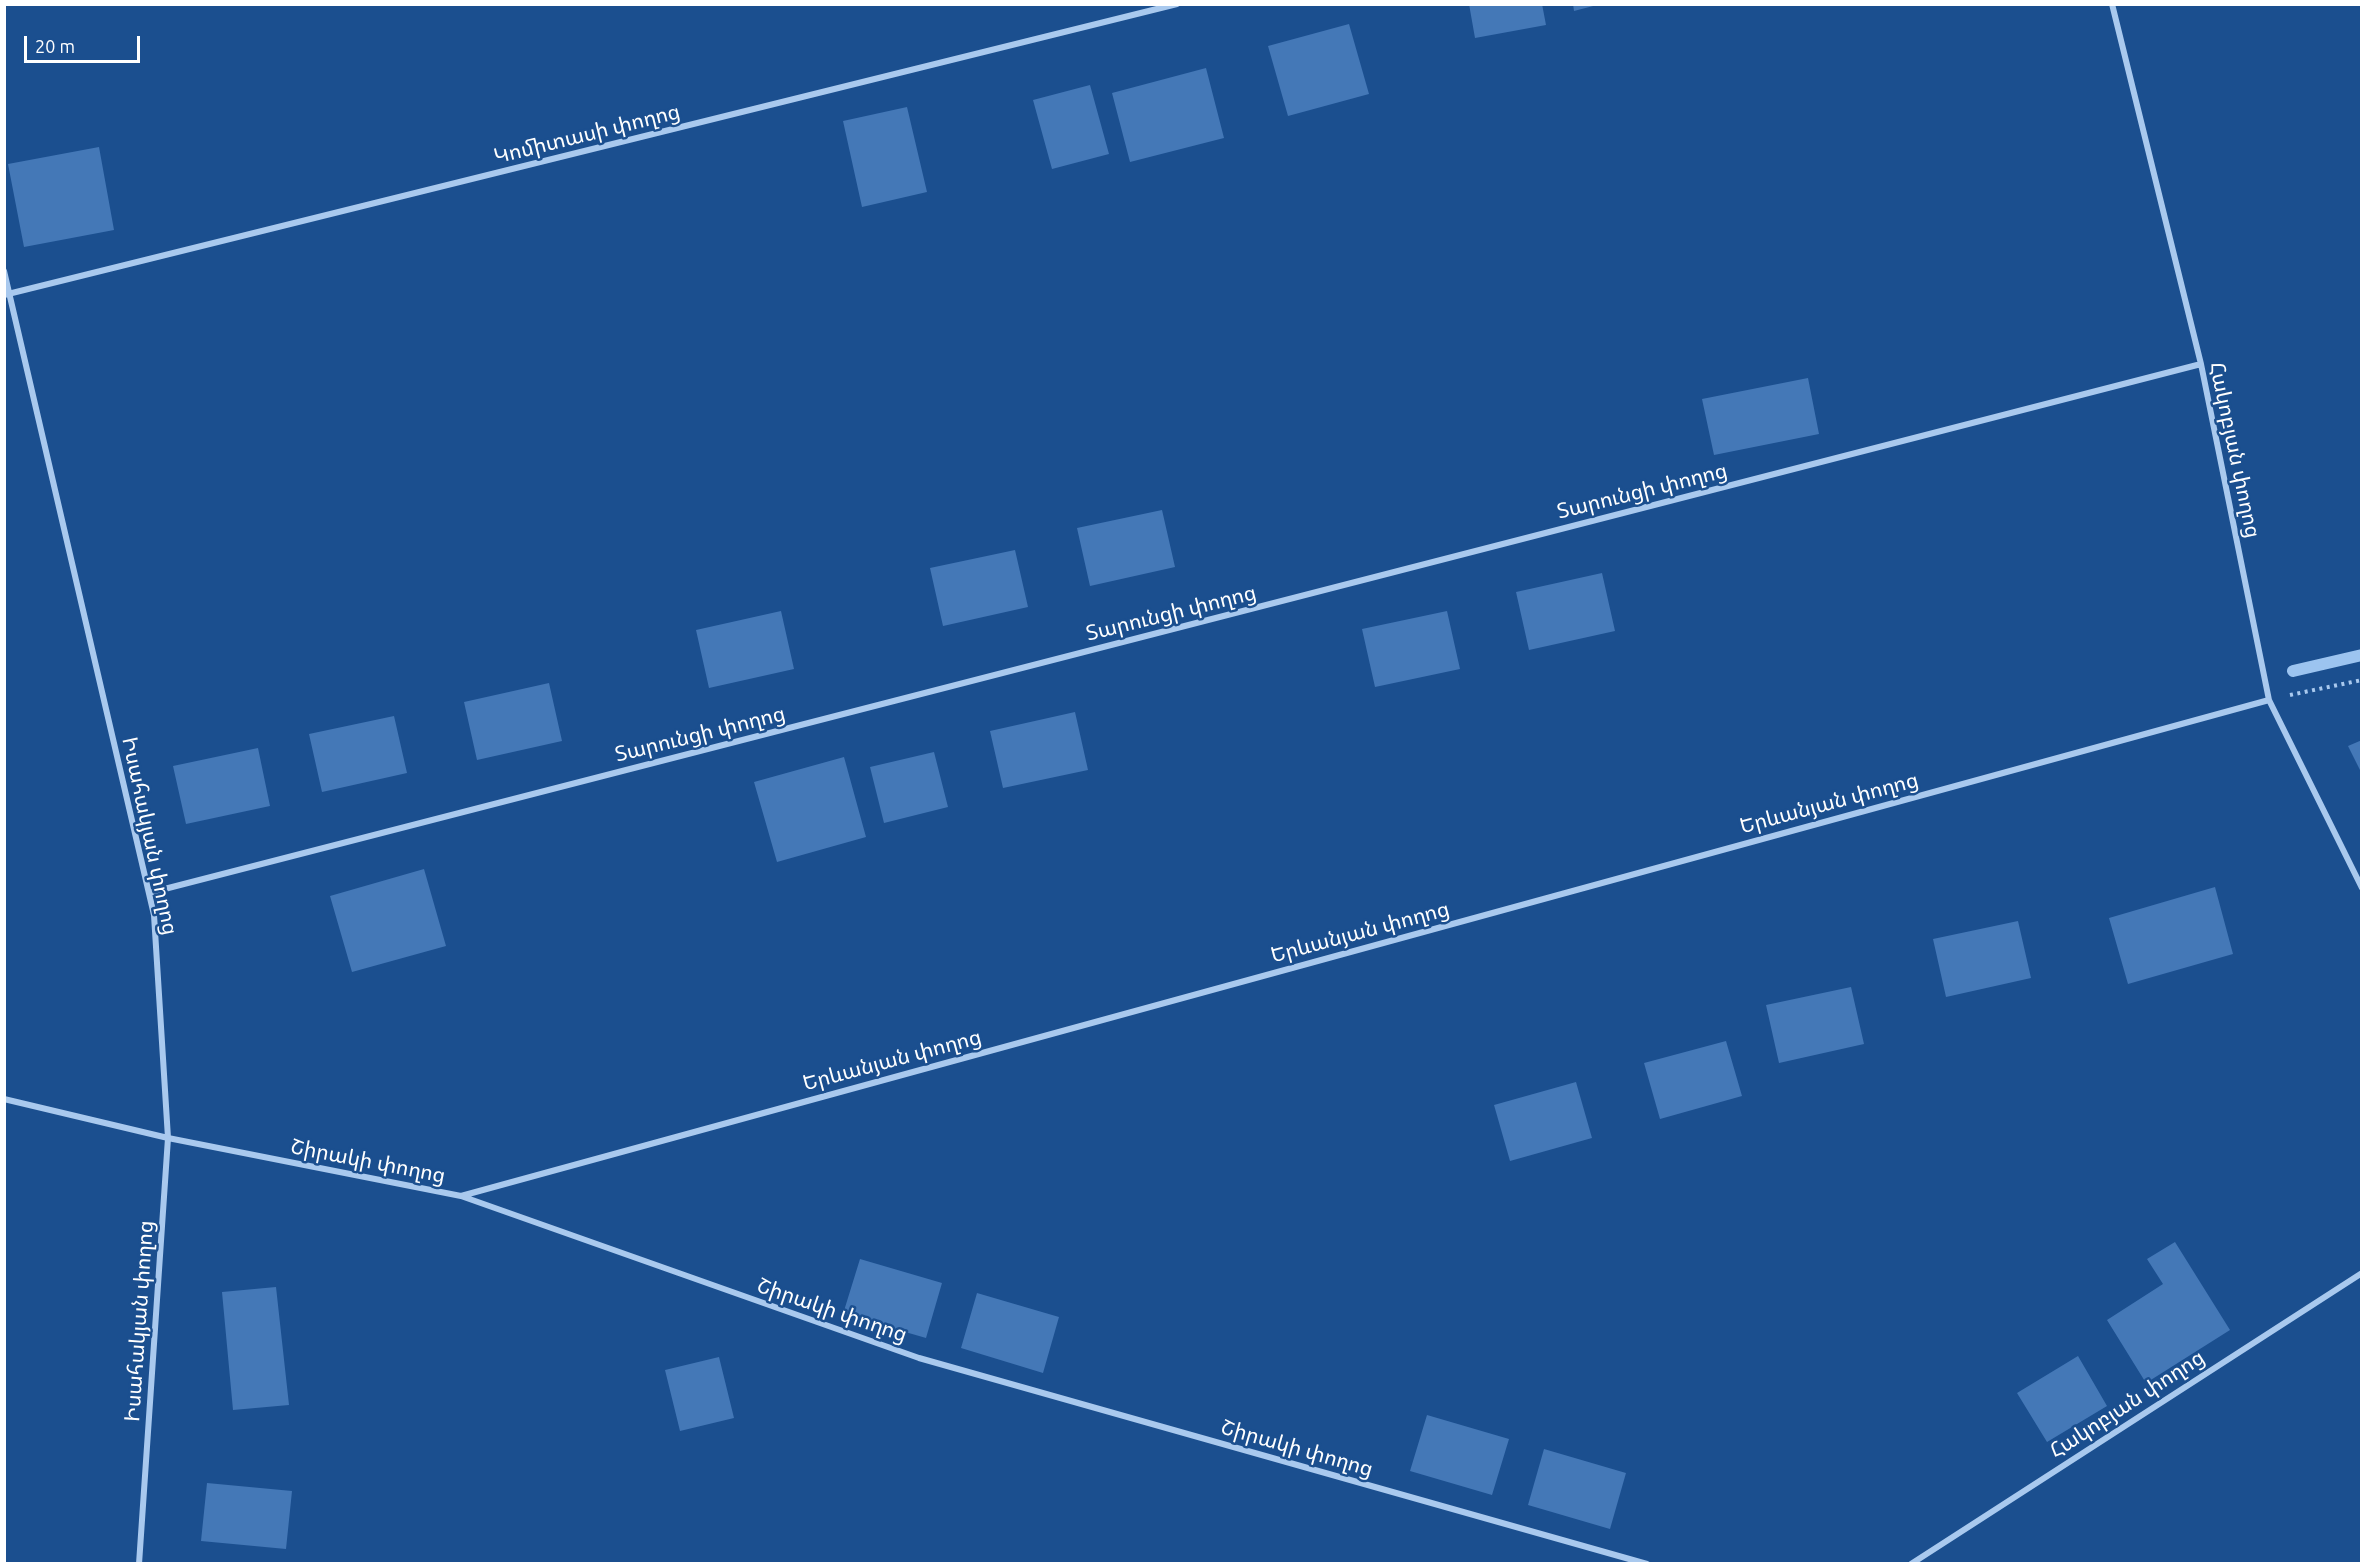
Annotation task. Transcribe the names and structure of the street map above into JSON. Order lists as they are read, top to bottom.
{
  "streets": {
    "street": [
      "Կոմիտասի փողոց",
      "Հակոբյան փողոց",
      "Տարունցի փողոց",
      "Երևանյան փողոց",
      "Իսահակյան փողոց",
      "Շիրակի փողոց"
    ]
  },
  "crossings": [
    ["Կոմիտասի փողոց", "Իսահակյան փողոց"],
    ["Հակոբյան փողոց", "Տարունցի փողոց"],
    ["Հակոբյան փողոց", "Երևանյան փողոց"],
    ["Տարունցի փողոց", "Իսահակյան փողոց"],
    ["Երևանյան փողոց", "Շիրակի փողոց"],
    ["Իսահակյան փողոց", "Շիրակի փողոց"]
  ],
  "scale_bar": "20 m"
}
